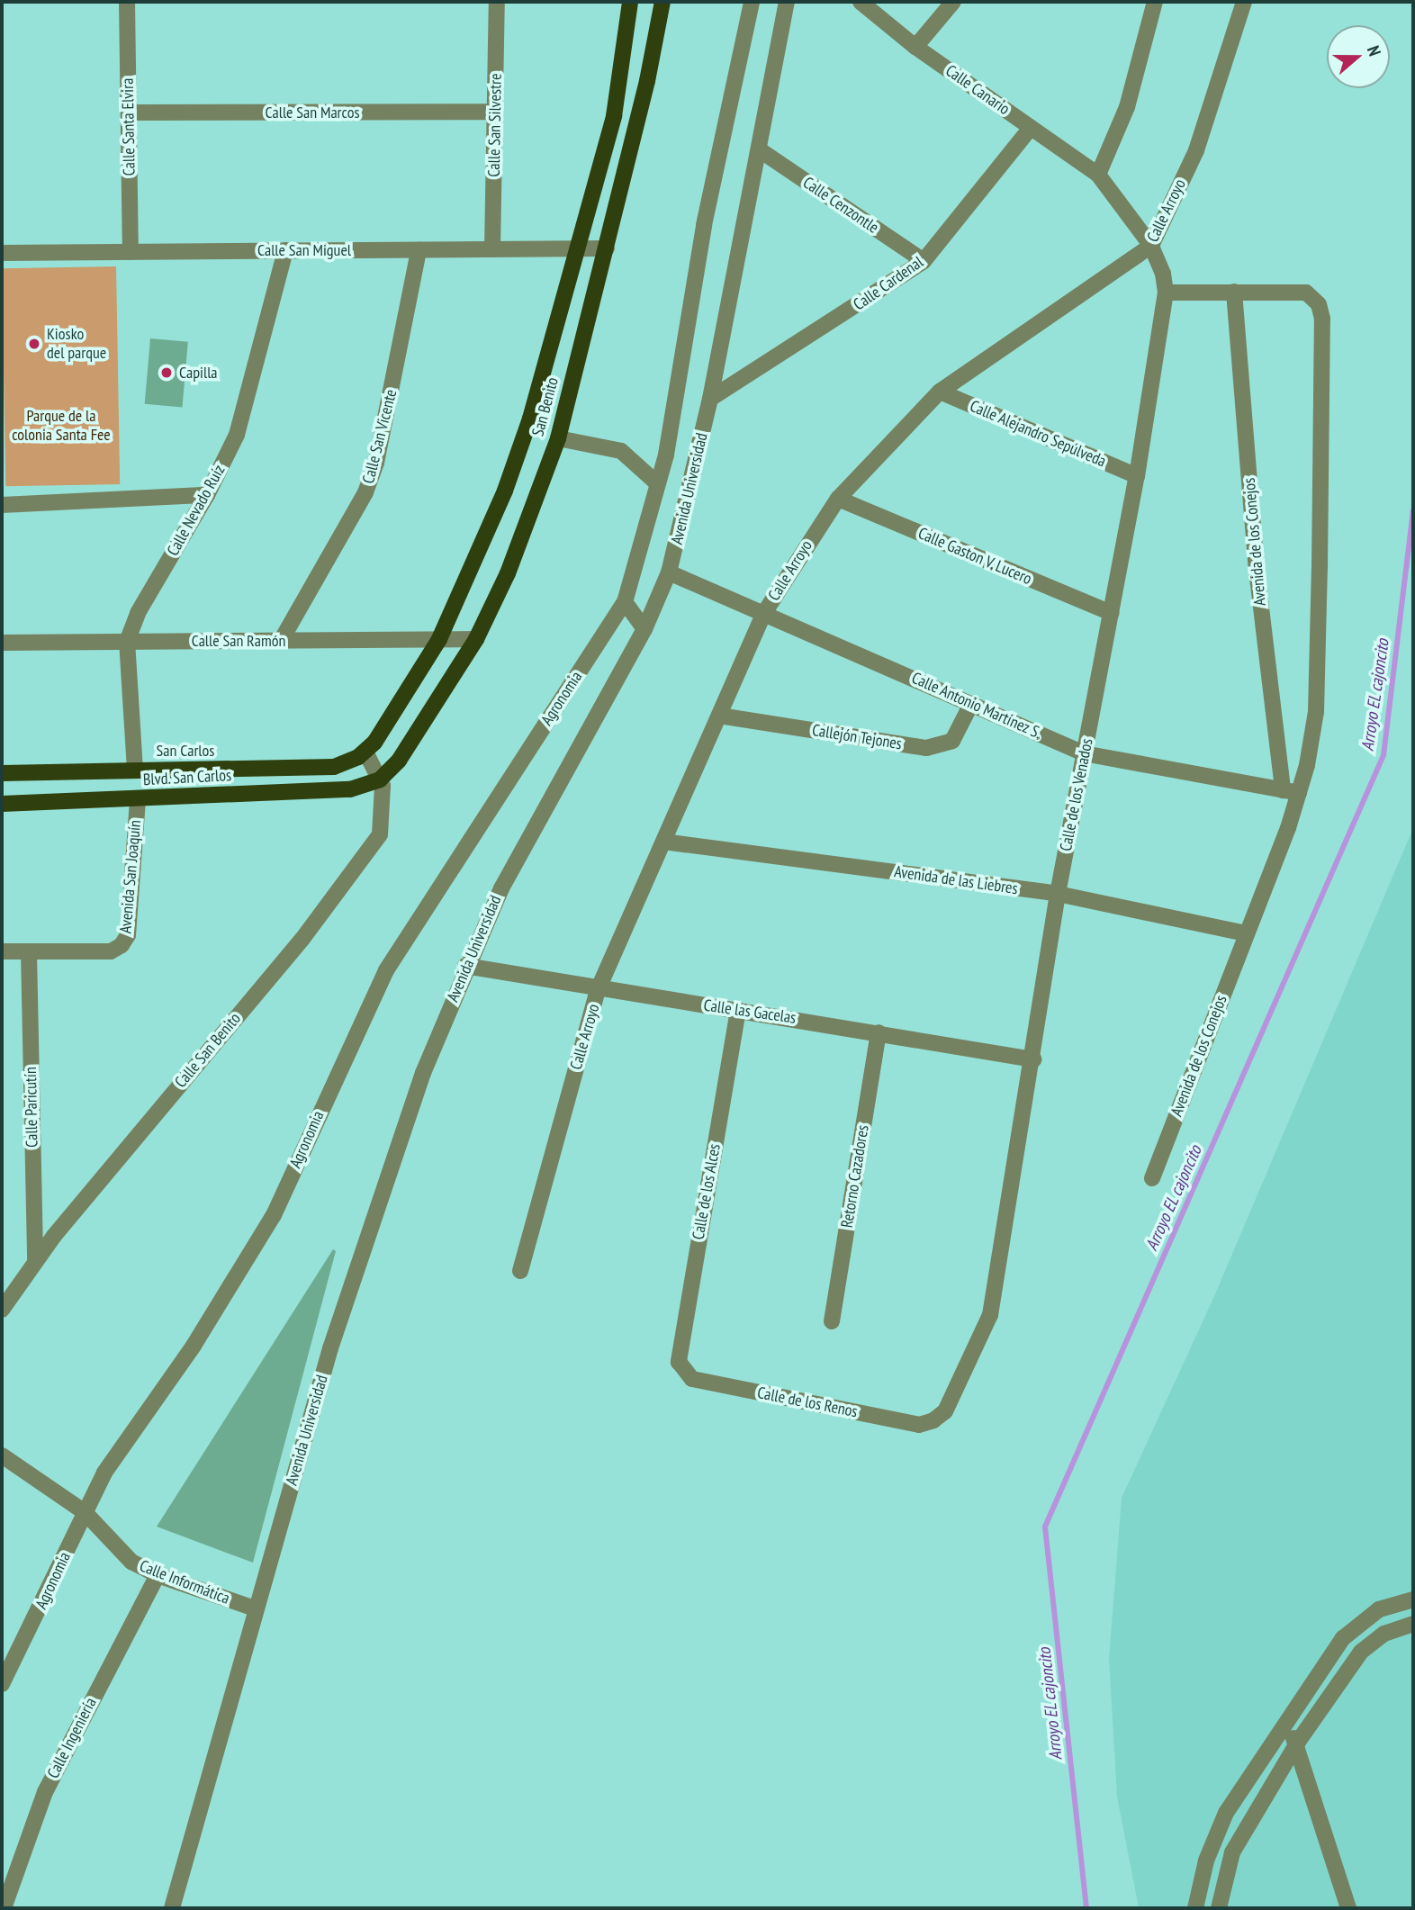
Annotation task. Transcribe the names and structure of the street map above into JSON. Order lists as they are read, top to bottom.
{
  "streets": {
    "main road": ["San Benito", "San Carlos", "Blvd. San Carlos"],
    "street": [
      "Calle Canario",
      "Calle San Marcos",
      "Calle San Silvestre",
      "Calle Santa Elvira",
      "Calle Cenzontle",
      "Calle Arroyo",
      "Calle San Miguel",
      "Calle Cardenal",
      "Calle Alejandro Sepúlveda",
      "Calle San Vicente",
      "Avenida Universidad",
      "Calle Nevado Ruíz",
      "Avenida de los Conejos",
      "Calle Gaston V. Lucero",
      "Calle San Ramón",
      "Agronomia",
      "Calle Antonio Martínez S.",
      "Callejón Tejones",
      "Calle de los Venados",
      "Avenida San Joaquín",
      "Avenida de las Liebres",
      "Calle las Gacelas",
      "Calle San Benito",
      "Calle Paricutín",
      "Retorno Cazadores",
      "Calle de los Alces",
      "Calle de los Renos",
      "Calle Informática",
      "Calle Ingeniería"
    ]
  },
  "crossings": [
    ["Calle Canario", "Calle Cardenal"],
    ["Calle Canario", "Calle de los Venados"],
    ["Calle San Marcos", "Calle San Silvestre"],
    ["Calle San Marcos", "Calle Santa Elvira"],
    ["Calle San Silvestre", "Calle San Miguel"],
    ["Calle Santa Elvira", "Calle San Miguel"],
    ["Calle Cenzontle", "Calle Cardenal"],
    ["Calle Cenzontle", "Avenida Universidad"],
    ["Calle Arroyo", "Calle Alejandro Sepúlveda"],
    ["Calle Arroyo", "Calle Gaston V. Lucero"],
    ["Calle Arroyo", "Calle Antonio Martínez S."],
    ["Calle Arroyo", "Callejón Tejones"],
    ["Calle Arroyo", "Calle de los Venados"],
    ["Calle Arroyo", "Avenida de las Liebres"],
    ["Calle Arroyo", "Calle las Gacelas"],
    ["Calle San Miguel", "San Benito"],
    ["Calle San Miguel", "Calle San Vicente"],
    ["Calle San Miguel", "Calle Nevado Ruíz"],
    ["Calle Cardenal", "Avenida Universidad"],
    ["San Benito", "Calle San Ramón"],
    ["San Benito", "San Carlos"],
    ["San Benito", "Blvd. San Carlos"],
    ["San Benito", "Calle San Benito"],
    ["Calle Alejandro Sepúlveda", "Calle de los Venados"],
    ["Calle San Vicente", "Calle San Ramón"],
    ["Avenida Universidad", "Calle Antonio Martínez S."],
    ["Avenida Universidad", "Calle las Gacelas"],
    ["Avenida Universidad", "Calle Informática"],
    ["Calle Nevado Ruíz", "Calle San Ramón"],
    ["Calle Nevado Ruíz", "San Carlos"],
    ["Avenida de los Conejos", "Calle Antonio Martínez S."],
    ["Avenida de los Conejos", "Avenida de las Liebres"],
    ["Calle Gaston V. Lucero", "Calle de los Venados"],
    ["Agronomia", "Calle Informática"],
    ["Calle Antonio Martínez S.", "Callejón Tejones"],
    ["Calle Antonio Martínez S.", "Calle de los Venados"],
    ["Blvd. San Carlos", "Avenida San Joaquín"],
    ["Blvd. San Carlos", "Calle San Benito"],
    ["Calle de los Venados", "Avenida de las Liebres"],
    ["Calle de los Venados", "Calle las Gacelas"],
    ["Calle de los Venados", "Calle de los Renos"],
    ["Avenida San Joaquín", "Calle Paricutín"],
    ["Calle las Gacelas", "Retorno Cazadores"],
    ["Calle las Gacelas", "Calle de los Alces"],
    ["Calle San Benito", "Calle Paricutín"],
    ["Calle de los Alces", "Calle de los Renos"],
    ["Calle Informática", "Calle Ingeniería"]
  ],
  "water": ["Arroyo EL cajoncito"],
  "parks": ["Parque de la colonia Santa Fee"],
  "places": ["Kiosko del parque", "Capilla"],
  "north": "right"
}
